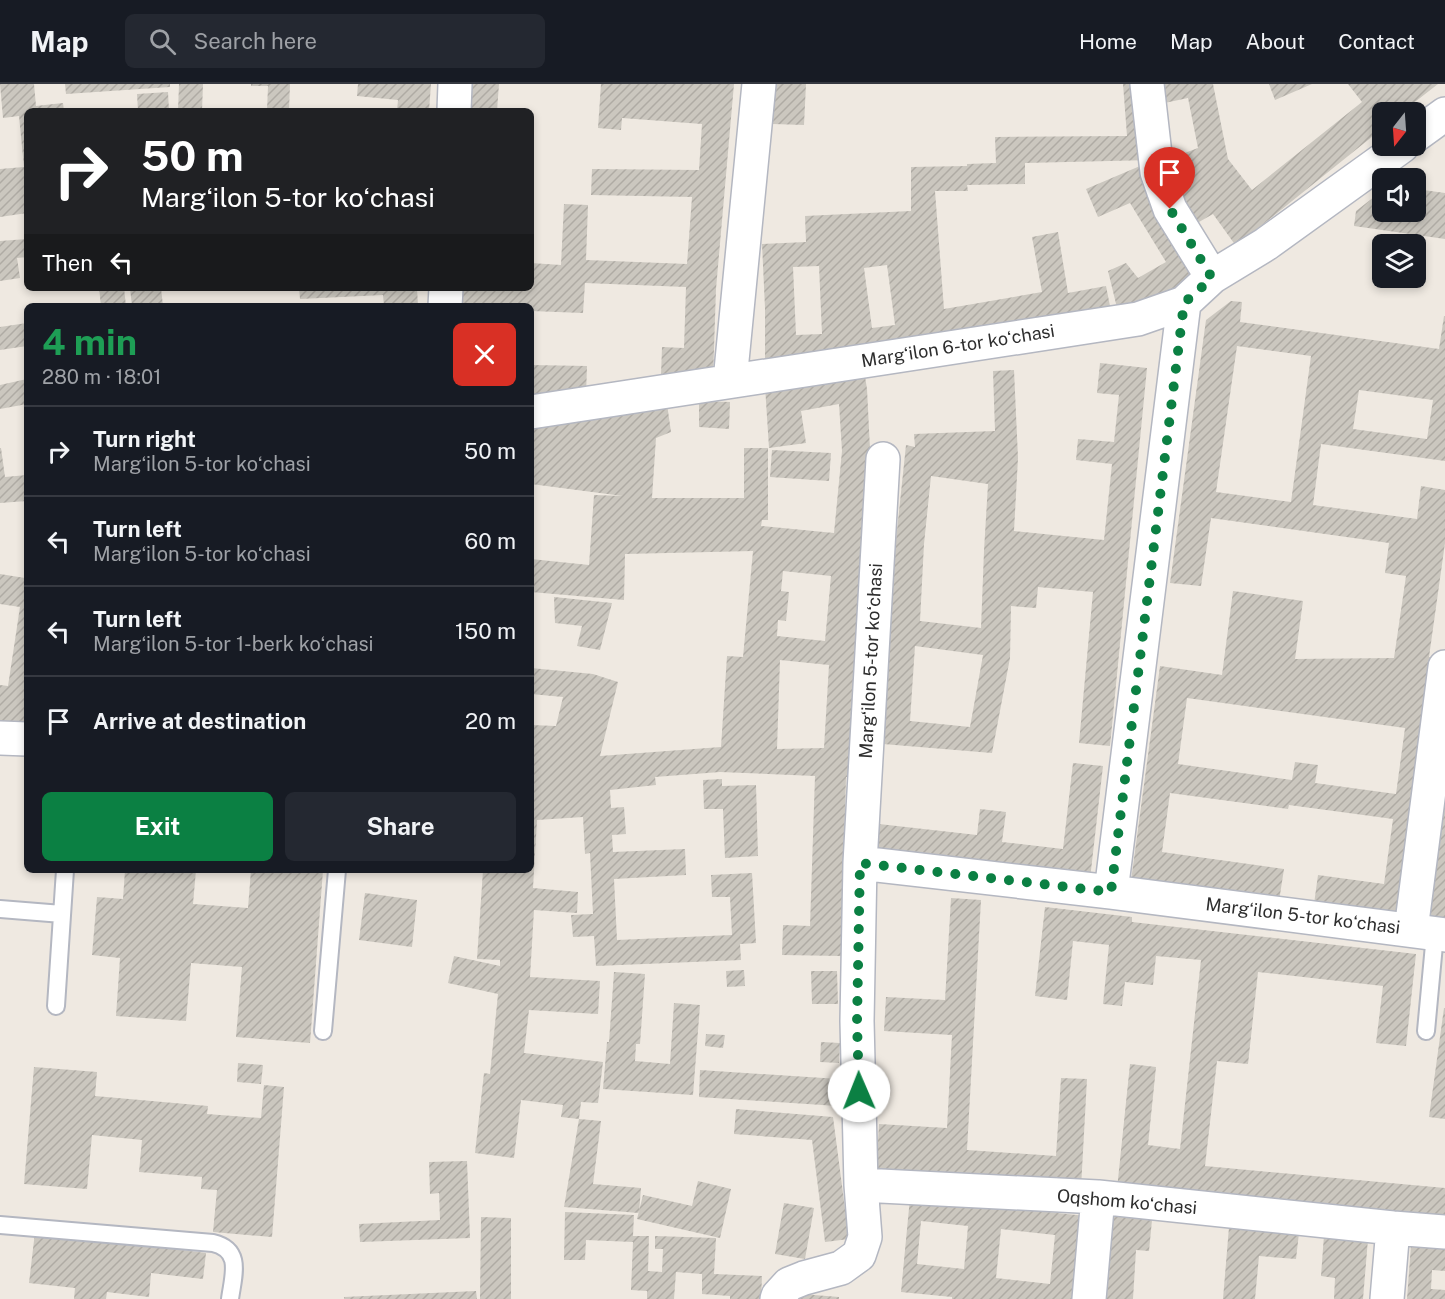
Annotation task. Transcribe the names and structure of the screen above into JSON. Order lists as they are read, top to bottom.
{
  "streets": {
    "street": ["Margʻilon 6-tor koʻchasi", "Margʻilon 5-tor koʻchasi", "Oqshom koʻchasi"]
  },
  "crossings": [
    ["Margʻilon 5-tor koʻchasi", "Oqshom koʻchasi"]
  ],
  "north": "bottom",
  "page": {
    "header": "Map",
    "search": "Search here",
    "nav": [
      "Home",
      "Map",
      "About",
      "Contact"
    ],
    "turn": ["50 m", "Margʻilon 5-tor koʻchasi"],
    "then": "Then",
    "heading": ["4 min", "280 m · 18:01"],
    "list": [
      {
        "name": "Turn right",
        "note": "Margʻilon 5-tor koʻchasi",
        "value": "50 m"
      },
      {
        "name": "Turn left",
        "note": "Margʻilon 5-tor koʻchasi",
        "value": "60 m"
      },
      {
        "name": "Turn left",
        "note": "Margʻilon 5-tor 1-berk koʻchasi",
        "value": "150 m"
      },
      {
        "name": "Arrive at destination",
        "value": "20 m"
      }
    ],
    "buttons": ["Exit", "Share"]
  }
}
